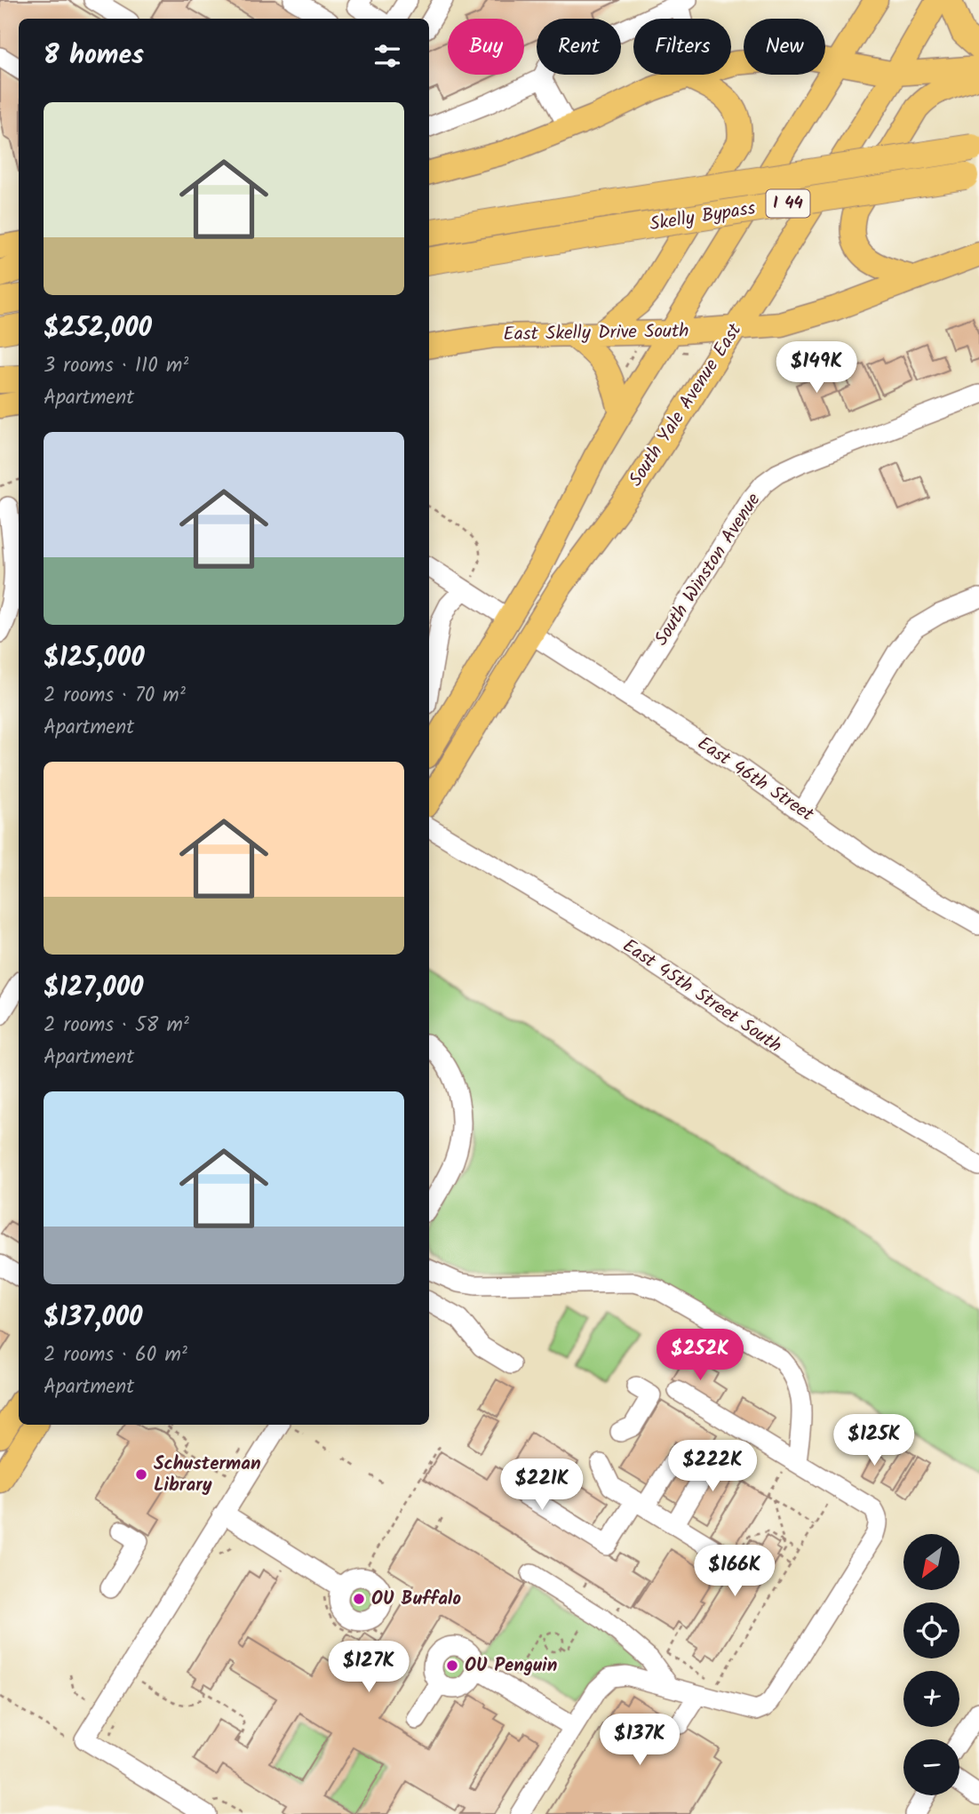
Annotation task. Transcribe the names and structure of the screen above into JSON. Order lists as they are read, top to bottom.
{
  "streets": {
    "highway": ["I 44", "Skelly Bypass"],
    "main road": ["East Skelly Drive South", "South Yale Avenue East"],
    "street": ["South Winston Avenue", "East 46th Street", "East 45th Street South"]
  },
  "crossings": [
    ["East Skelly Drive South", "South Yale Avenue East"],
    ["South Yale Avenue East", "East 46th Street"],
    ["South Winston Avenue", "East 46th Street"]
  ],
  "places": ["Schusterman Library", "OU Buffalo", "OU Penguin"],
  "north": "bottom left",
  "page": {
    "chip": [
      "Buy",
      "Rent",
      "Filters",
      "New"
    ],
    "heading": "8 homes",
    "list": [
      {
        "name": "$252,000",
        "note": "3 rooms · 110 m² · Apartment"
      },
      {
        "name": "$125,000",
        "note": "2 rooms · 70 m² · Apartment"
      },
      {
        "name": "$127,000",
        "note": "2 rooms · 58 m² · Apartment"
      },
      {
        "name": "$137,000",
        "note": "2 rooms · 60 m² · Apartment"
      }
    ],
    "price": [
      "$149K",
      "$252K",
      "$125K",
      "$222K",
      "$221K",
      "$166K",
      "$127K",
      "$137K"
    ],
    "map_buttons": ["+", "−"]
  }
}
